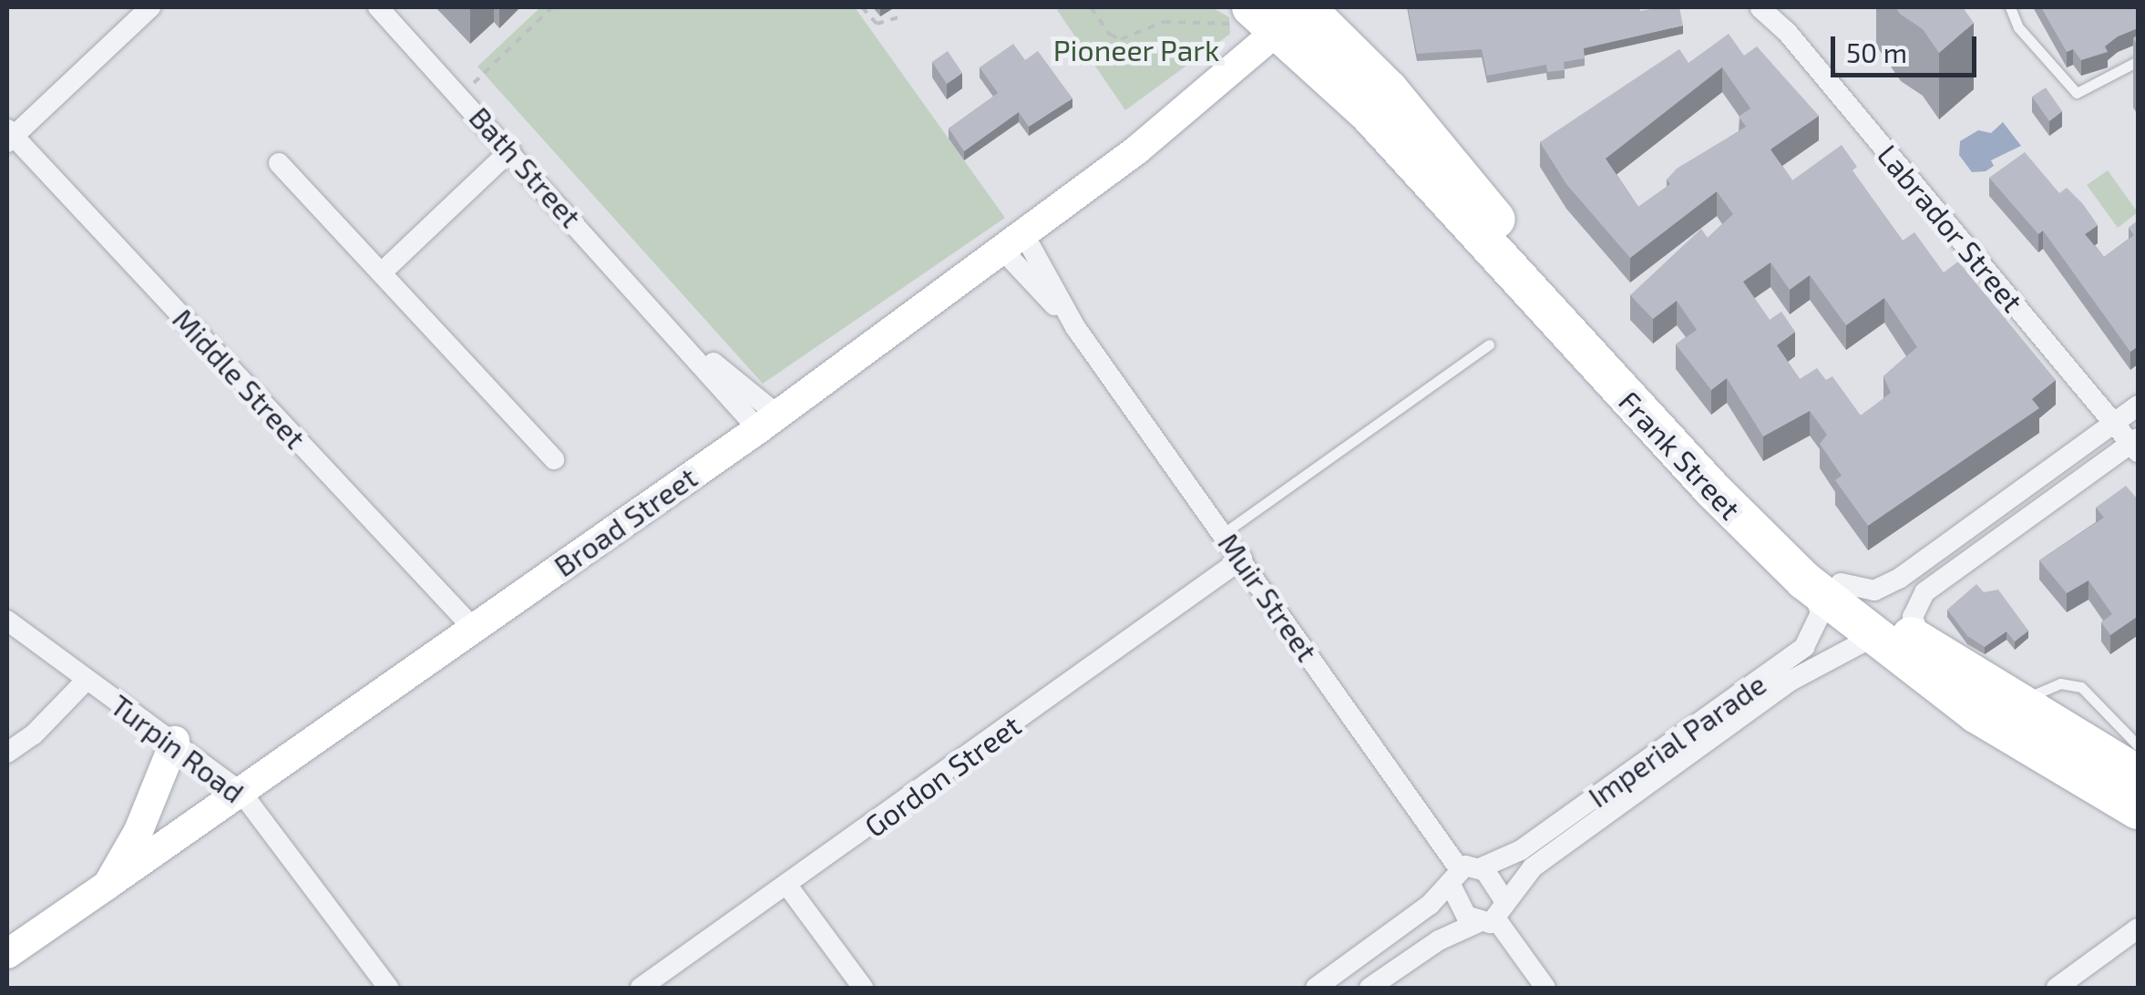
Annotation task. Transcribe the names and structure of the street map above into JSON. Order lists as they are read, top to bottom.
{
  "streets": {
    "highway": ["Frank Street"],
    "street": [
      "Bath Street",
      "Labrador Street",
      "Middle Street",
      "Broad Street",
      "Muir Street",
      "Imperial Parade",
      "Turpin Road",
      "Gordon Street"
    ]
  },
  "crossings": [
    ["Bath Street", "Broad Street"],
    ["Middle Street", "Broad Street"],
    ["Frank Street", "Broad Street"],
    ["Frank Street", "Imperial Parade"],
    ["Broad Street", "Muir Street"],
    ["Broad Street", "Turpin Road"],
    ["Muir Street", "Imperial Parade"],
    ["Muir Street", "Gordon Street"]
  ],
  "parks": ["Pioneer Park"],
  "scale_bar": "50 m"
}
